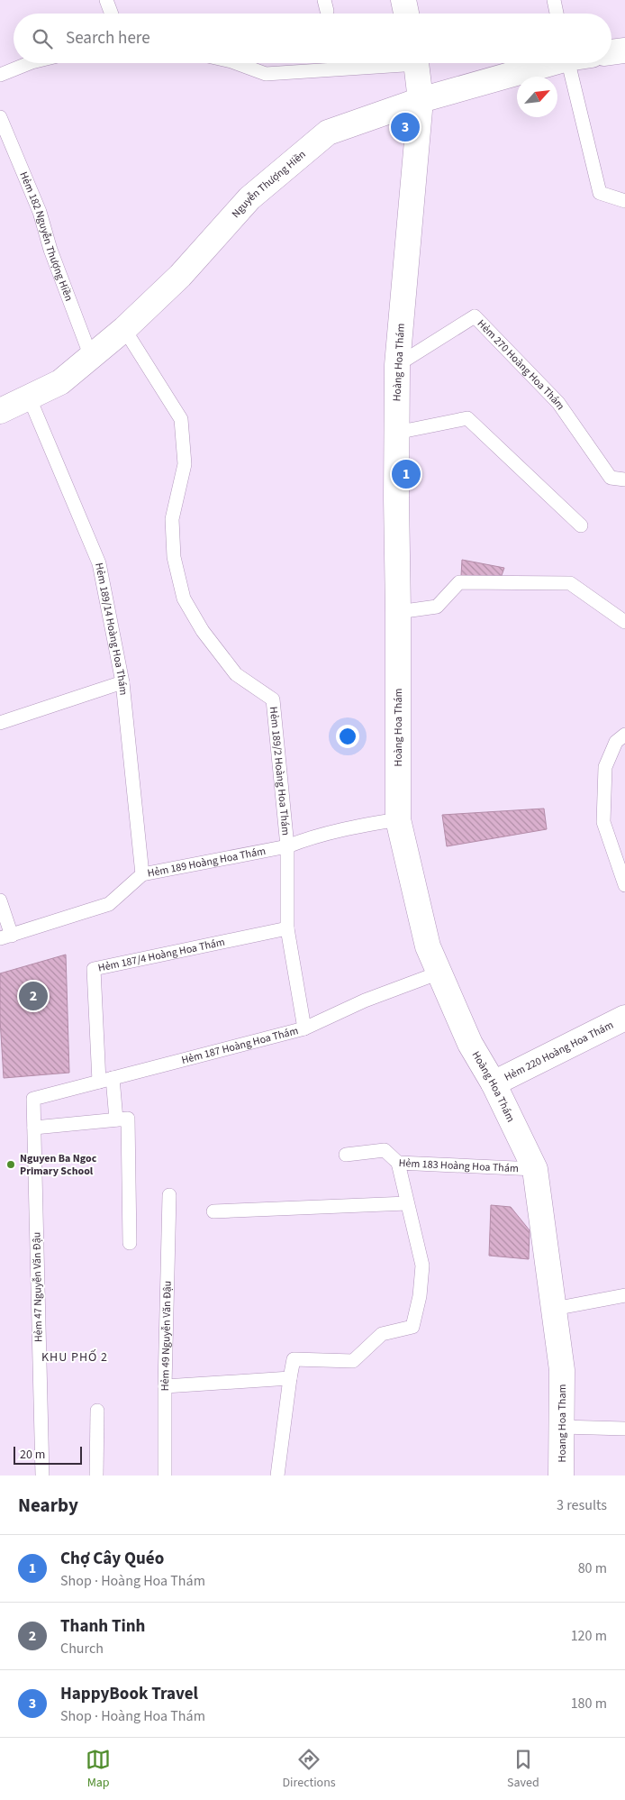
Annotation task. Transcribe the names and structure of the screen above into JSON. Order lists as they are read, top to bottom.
{
  "streets": {
    "street": [
      "Nguyễn Thượng Hiền",
      "Hoàng Hoa Thám",
      "Hẻm 220 Hoàng Hoa Thám",
      "Hoang Hoa Tham"
    ],
    "lane": [
      "Hẻm 182 Nguyễn Thượng Hiền",
      "Hẻm 270 Hoàng Hoa Thám",
      "Hẻm 189/14 Hoàng Hoa Thám",
      "Hẻm 189/2 Hoàng Hoa Thám",
      "Hẻm 189 Hoàng Hoa Thám",
      "Hẻm 187/4 Hoàng Hoa Thám",
      "Hẻm 187 Hoàng Hoa Thám",
      "Hẻm 183 Hoàng Hoa Thám",
      "Hẻm 47 Nguyễn Văn Đậu",
      "Hẻm 49 Nguyễn Văn Đậu"
    ]
  },
  "crossings": [
    ["Nguyễn Thượng Hiền", "Hẻm 182 Nguyễn Thượng Hiền"],
    ["Nguyễn Thượng Hiền", "Hoàng Hoa Thám"],
    ["Nguyễn Thượng Hiền", "Hẻm 189/14 Hoàng Hoa Thám"],
    ["Nguyễn Thượng Hiền", "Hẻm 189/2 Hoàng Hoa Thám"],
    ["Hoàng Hoa Thám", "Hẻm 270 Hoàng Hoa Thám"],
    ["Hoàng Hoa Thám", "Hẻm 189 Hoàng Hoa Thám"],
    ["Hoàng Hoa Thám", "Hẻm 187 Hoàng Hoa Thám"],
    ["Hoàng Hoa Thám", "Hẻm 220 Hoàng Hoa Thám"],
    ["Hoàng Hoa Thám", "Hẻm 183 Hoàng Hoa Thám"],
    ["Hoàng Hoa Thám", "Hoang Hoa Tham"],
    ["Hẻm 189/14 Hoàng Hoa Thám", "Hẻm 189 Hoàng Hoa Thám"],
    ["Hẻm 189/2 Hoàng Hoa Thám", "Hẻm 189 Hoàng Hoa Thám"],
    ["Hẻm 187/4 Hoàng Hoa Thám", "Hẻm 187 Hoàng Hoa Thám"],
    ["Hẻm 187 Hoàng Hoa Thám", "Hẻm 47 Nguyễn Văn Đậu"]
  ],
  "districts": ["KHU PHỐ 2"],
  "places": ["Nguyen Ba Ngoc Primary School"],
  "scale_bar": "20 m",
  "north": "top right",
  "page": {
    "search": "Search here",
    "pins": ["3", "1", "2"],
    "scale": "20 m",
    "heading": ["Nearby", "3 results"],
    "list": [
      {
        "mark": "1",
        "name": "Chợ Cây Quéo",
        "note": "Shop · Hoàng Hoa Thám",
        "value": "80 m"
      },
      {
        "mark": "2",
        "name": "Thanh Tinh",
        "note": "Church",
        "value": "120 m"
      },
      {
        "mark": "3",
        "name": "HappyBook Travel",
        "note": "Shop · Hoàng Hoa Thám",
        "value": "180 m"
      }
    ],
    "nav": ["Map", "Directions", "Saved"]
  }
}
